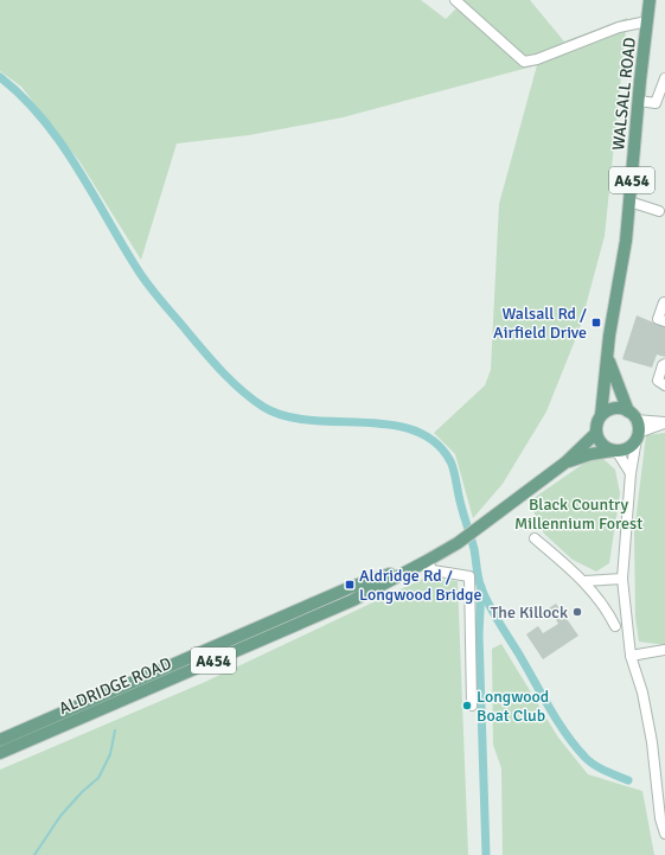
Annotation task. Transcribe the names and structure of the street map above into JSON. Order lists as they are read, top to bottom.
{
  "streets": {
    "main road": ["WALSALL ROAD", "A454", "ALDRIDGE ROAD"]
  },
  "crossings": [
    ["WALSALL ROAD", "ALDRIDGE ROAD"]
  ],
  "parks": ["Black Country Millennium Forest"],
  "places": {
    "transit": ["Walsall Rd / Airfield Drive", "Aldridge Rd / Longwood Bridge"],
    "other": ["The Killock", "Longwood Boat Club"]
  }
}
